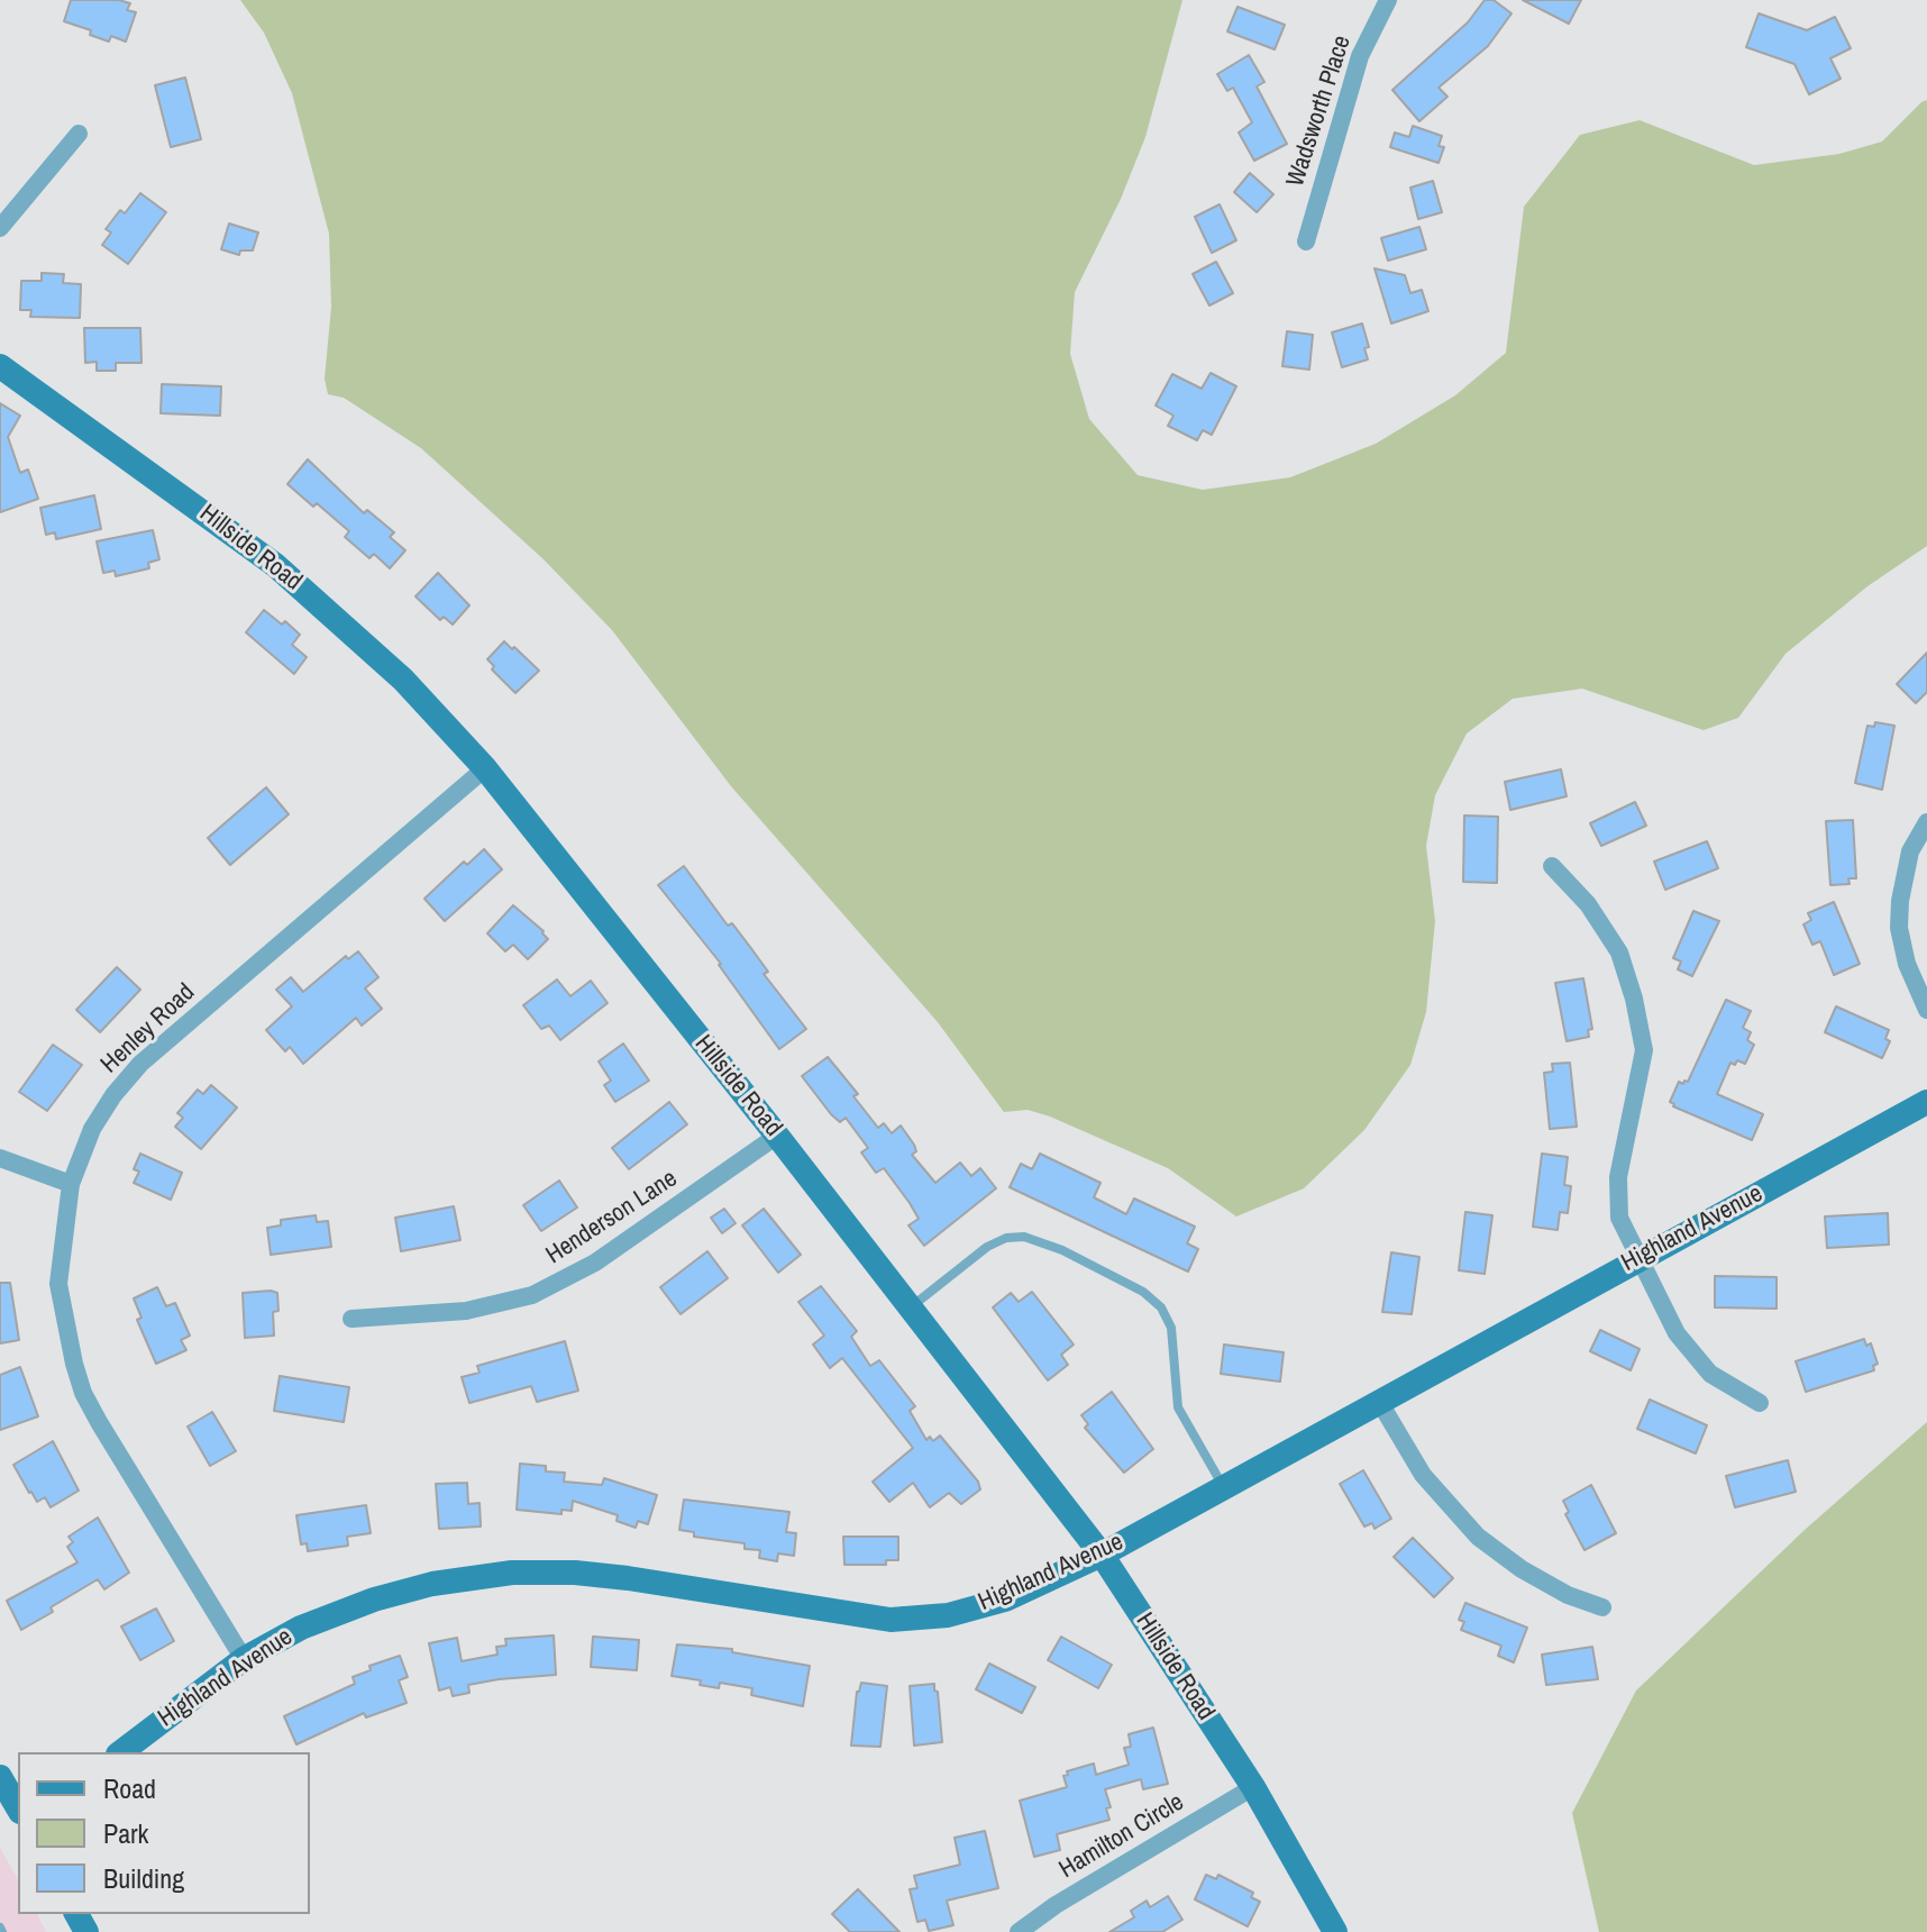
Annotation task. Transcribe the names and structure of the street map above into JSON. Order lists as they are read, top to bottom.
{
  "streets": {
    "street": [
      "Wadsworth Place",
      "Hillside Road",
      "Henley Road",
      "Henderson Lane",
      "Highland Avenue",
      "Hamilton Circle"
    ]
  },
  "crossings": [
    ["Hillside Road", "Henley Road"],
    ["Hillside Road", "Henderson Lane"],
    ["Hillside Road", "Highland Avenue"],
    ["Hillside Road", "Hamilton Circle"],
    ["Henley Road", "Highland Avenue"]
  ],
  "legend": ["Road", "Park", "Building"]
}
